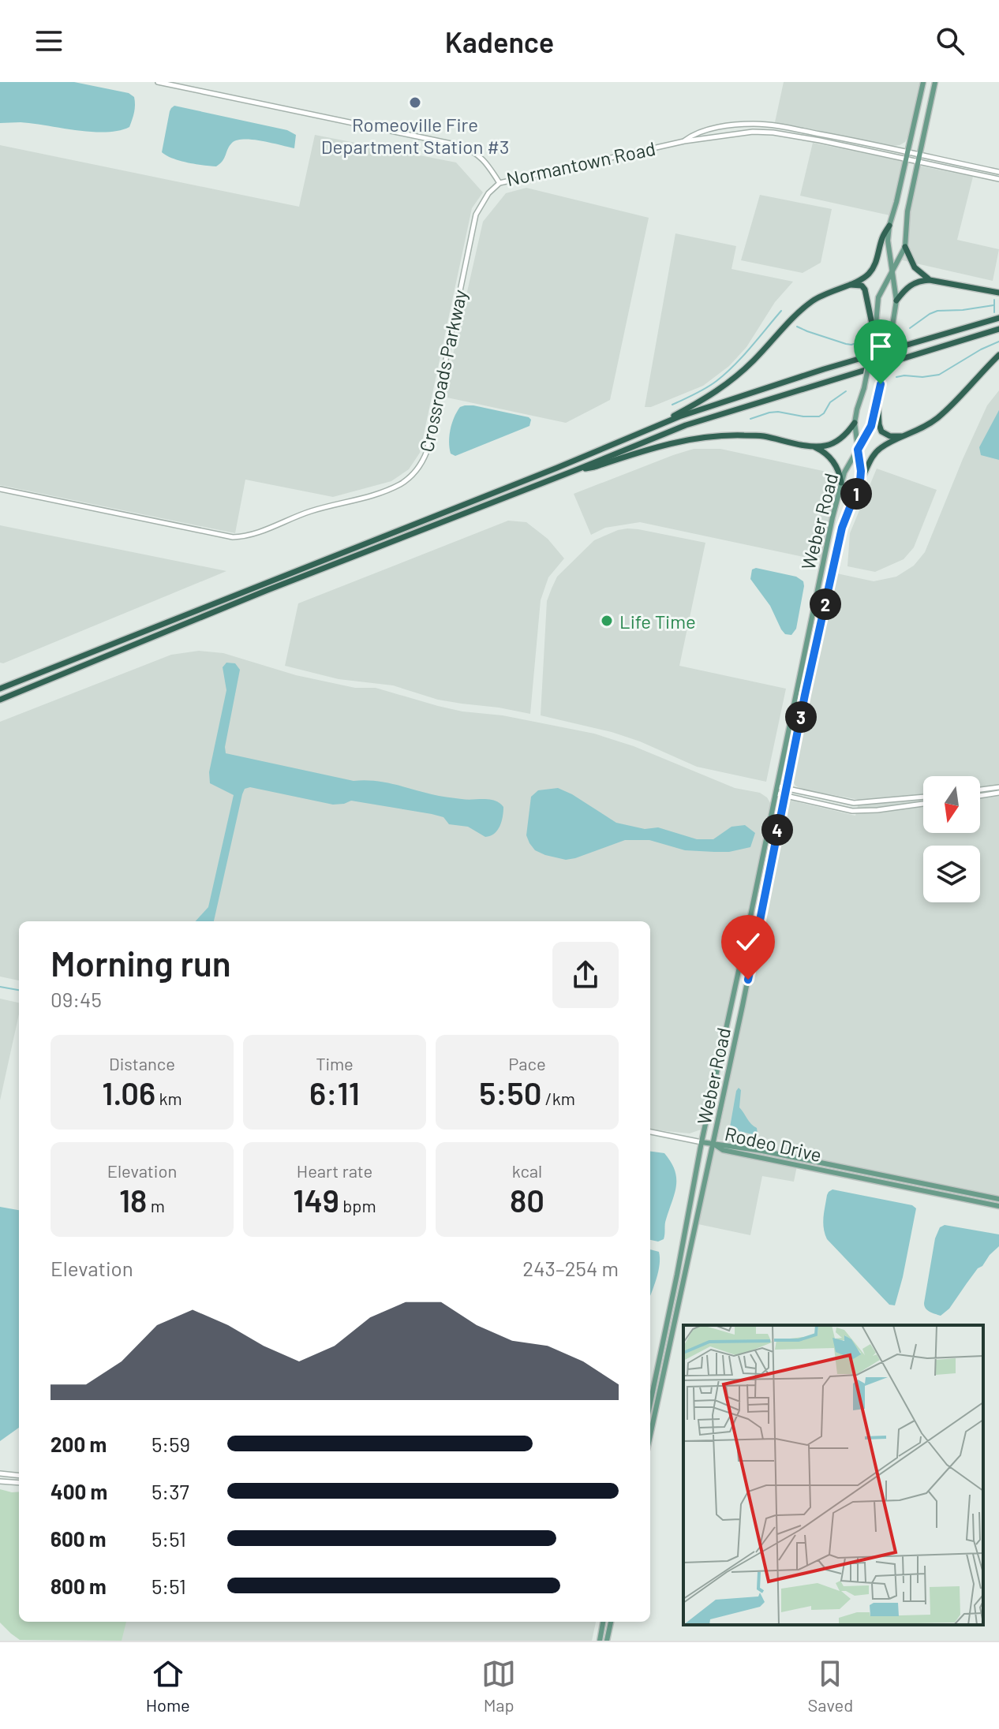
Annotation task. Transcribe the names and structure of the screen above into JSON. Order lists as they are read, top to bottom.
{
  "streets": {
    "main road": ["Weber Road", "Rodeo Drive"],
    "street": ["Normantown Road", "Crossroads Parkway"]
  },
  "crossings": [
    ["Normantown Road", "Crossroads Parkway"],
    ["Normantown Road", "Weber Road"],
    ["Weber Road", "Rodeo Drive"]
  ],
  "places": ["Romeoville Fire Department Station #3", "Life Time"],
  "north": "bottom",
  "page": {
    "header": "Kadence",
    "pins": [
      "1",
      "2",
      "3",
      "4"
    ],
    "heading": ["Morning run", "09:45"],
    "stats": [
      ["Distance", "1.06 km"],
      ["Time", "6:11"],
      ["Pace", "5:50 /km"],
      ["Elevation", "18 m"],
      ["Heart rate", "149 bpm"],
      ["kcal", "80"]
    ],
    "chart": ["Elevation", "243–254 m"],
    "list": [
      {
        "name": "200 m",
        "note": "5:59"
      },
      {
        "name": "400 m",
        "note": "5:37"
      },
      {
        "name": "600 m",
        "note": "5:51"
      },
      {
        "name": "800 m",
        "note": "5:51"
      }
    ],
    "tabs": ["Home", "Map", "Saved"]
  }
}
